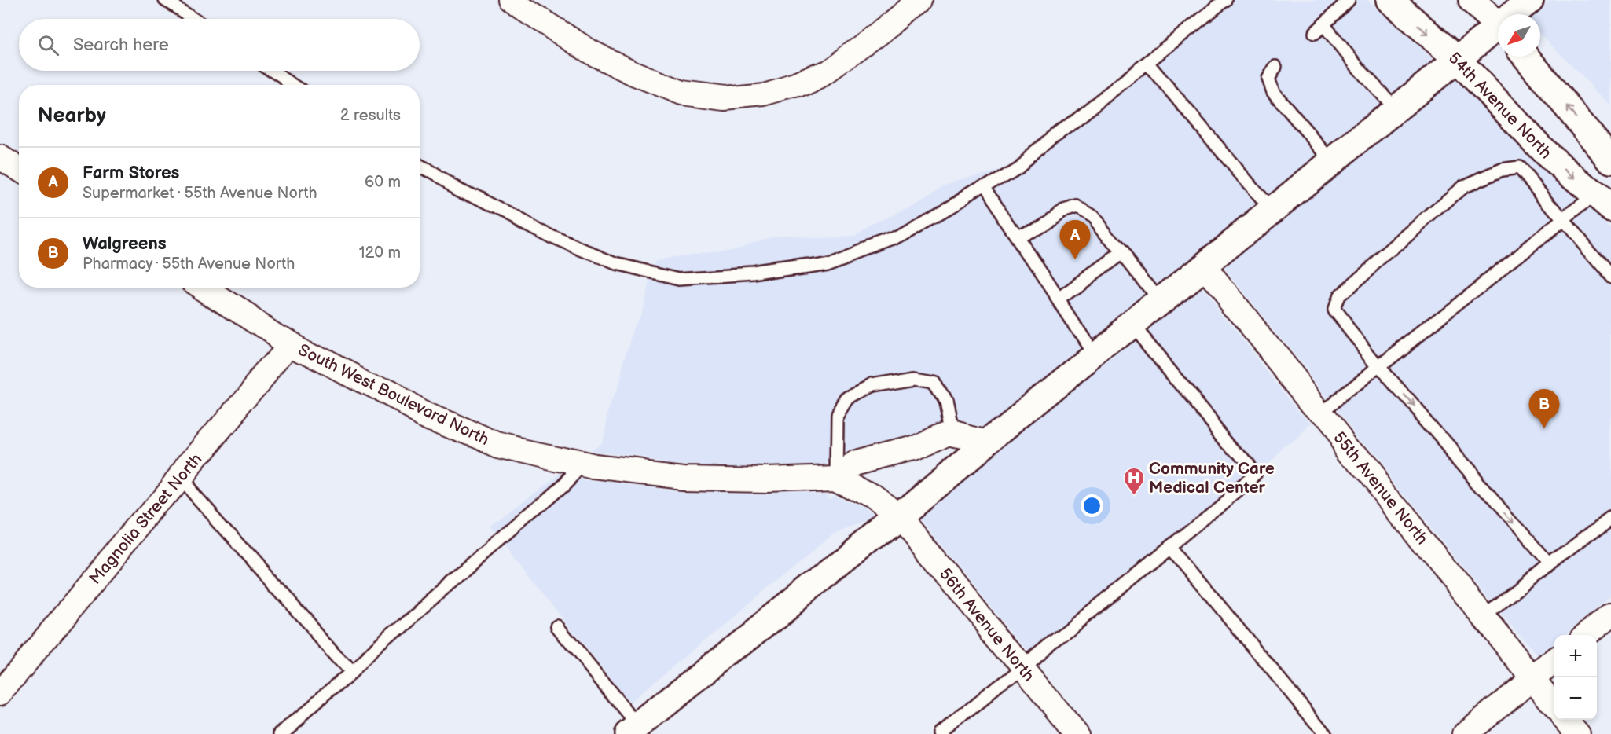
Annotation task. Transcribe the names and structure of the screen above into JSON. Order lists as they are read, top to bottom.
{
  "streets": {
    "main road": ["54th Avenue North"],
    "street": [
      "South West Boulevard North",
      "55th Avenue North",
      "Magnolia Street North",
      "56th Avenue North"
    ]
  },
  "crossings": [
    ["South West Boulevard North", "Magnolia Street North"]
  ],
  "places": {
    "hospital": ["Community Care Medical Center"]
  },
  "north": "bottom left",
  "page": {
    "search": "Search here",
    "heading": ["Nearby", "2 results"],
    "list": [
      {
        "mark": "A",
        "name": "Farm Stores",
        "note": "Supermarket · 55th Avenue North",
        "value": "60 m"
      },
      {
        "mark": "B",
        "name": "Walgreens",
        "note": "Pharmacy · 55th Avenue North",
        "value": "120 m"
      }
    ],
    "pins": ["A", "B"],
    "map_buttons": ["+", "−"]
  }
}
